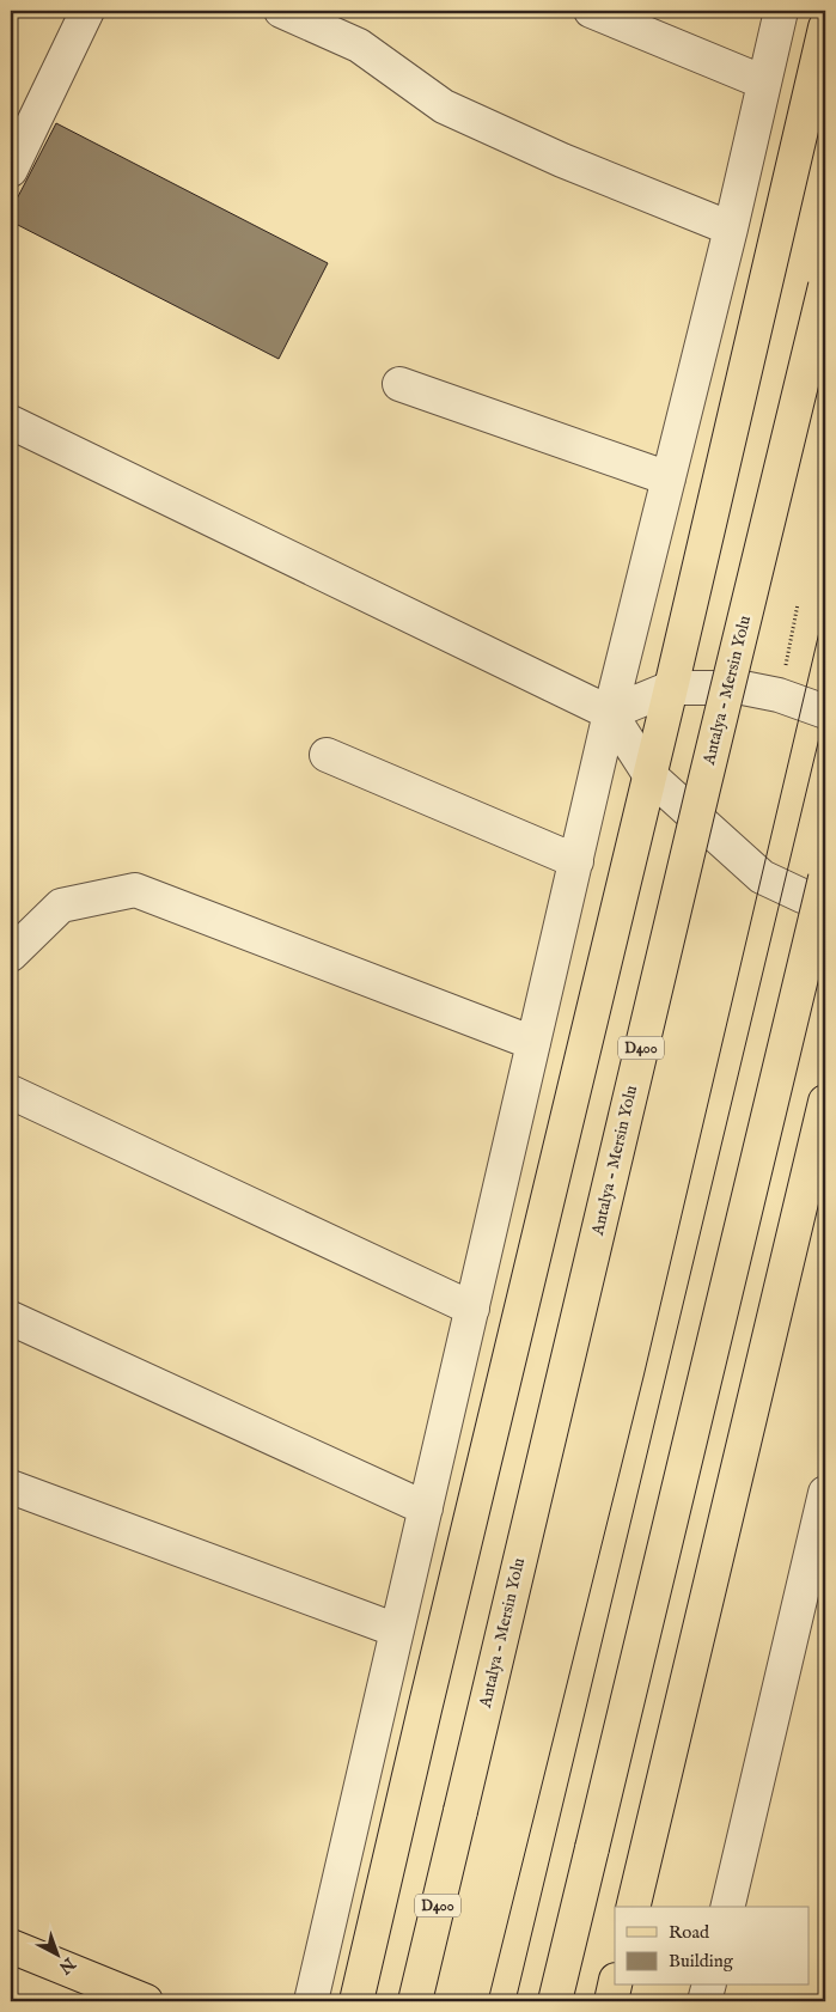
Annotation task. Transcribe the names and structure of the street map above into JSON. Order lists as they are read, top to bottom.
{
  "streets": {
    "main road": ["Antalya - Mersin Yolu", "D400"]
  },
  "legend": ["Road", "Building"],
  "north": "bottom right"
}
